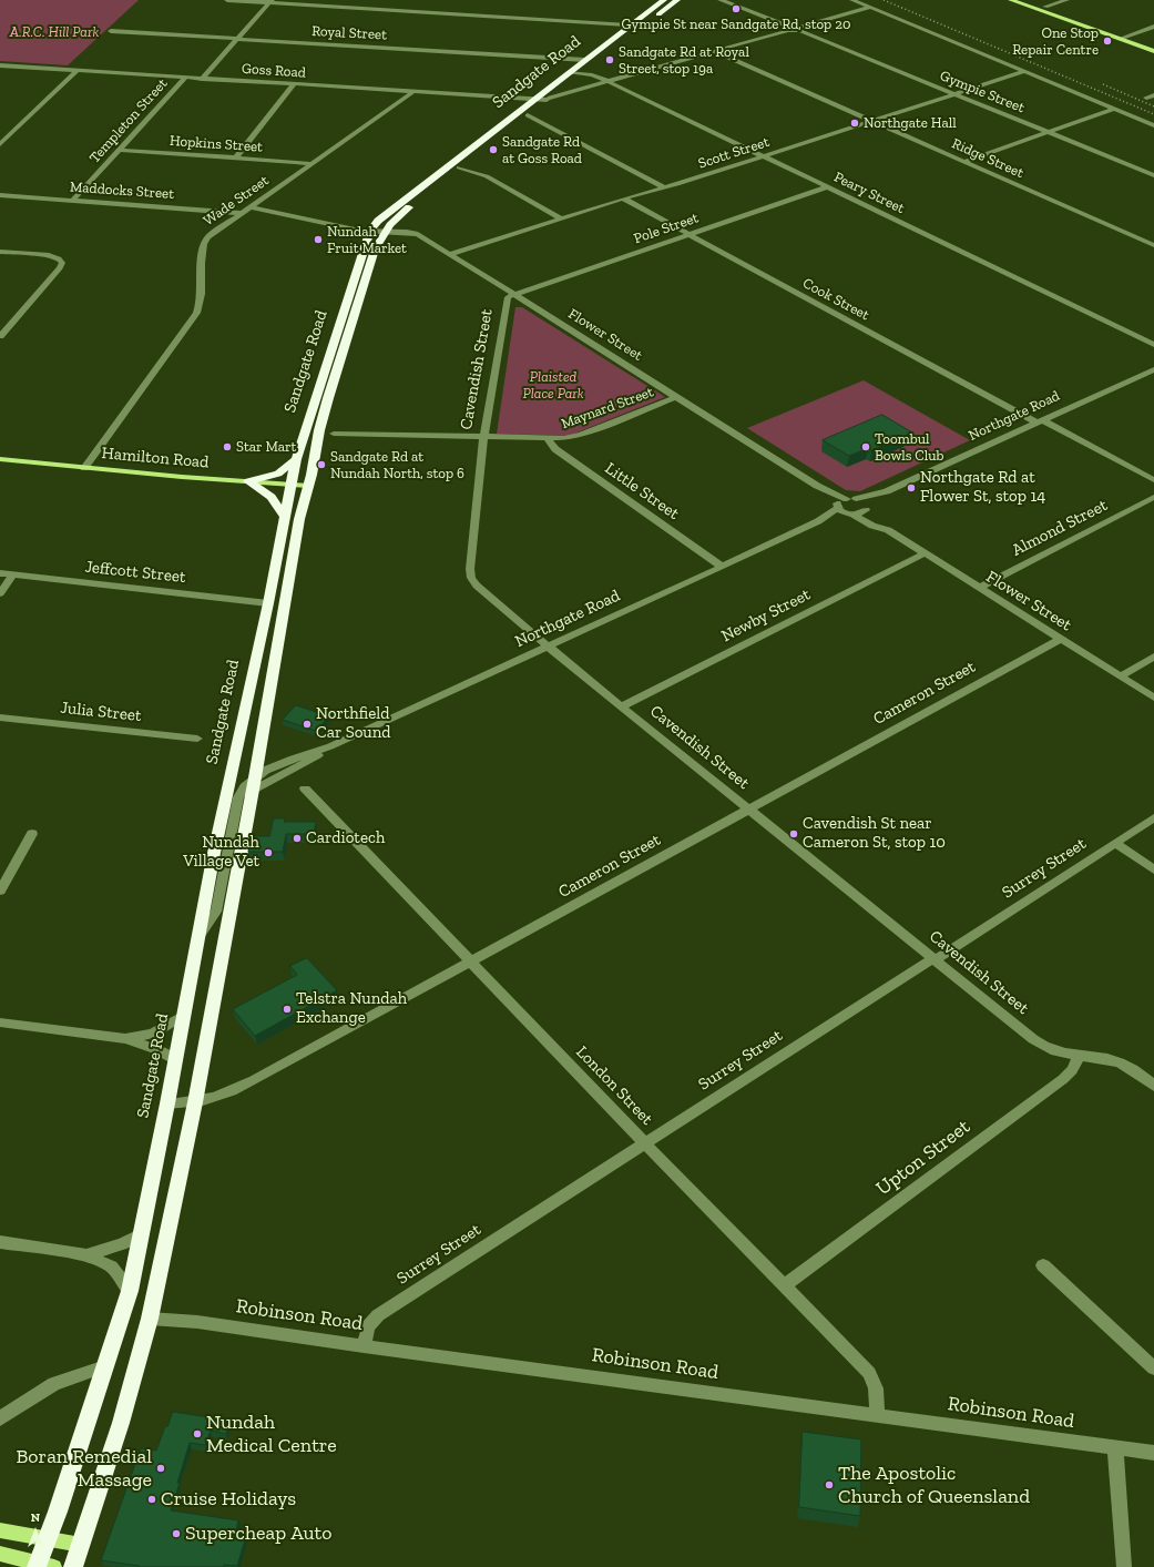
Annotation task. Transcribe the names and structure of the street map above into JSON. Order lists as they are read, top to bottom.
{
  "streets": {
    "highway": ["Sandgate Road"],
    "main road": ["Hamilton Road"],
    "street": [
      "Royal Street",
      "Goss Road",
      "Gympie Street",
      "Templeton Street",
      "Hopkins Street",
      "Scott Street",
      "Ridge Street",
      "Maddocks Street",
      "Peary Street",
      "Wade Street",
      "Pole Street",
      "Cook Street",
      "Flower Street",
      "Cavendish Street",
      "Maynard Street",
      "Northgate Road",
      "Little Street",
      "Almond Street",
      "Jeffcott Street",
      "Newby Street",
      "Cameron Street",
      "Julia Street",
      "Surrey Street",
      "London Street",
      "Upton Street",
      "Robinson Road"
    ]
  },
  "crossings": [
    ["Royal Street", "Sandgate Road"],
    ["Goss Road", "Sandgate Road"],
    ["Goss Road", "Templeton Street"],
    ["Goss Road", "Ridge Street"],
    ["Goss Road", "Peary Street"],
    ["Goss Road", "Wade Street"],
    ["Sandgate Road", "Peary Street"],
    ["Sandgate Road", "Flower Street"],
    ["Sandgate Road", "Northgate Road"],
    ["Sandgate Road", "Hamilton Road"],
    ["Sandgate Road", "Jeffcott Street"],
    ["Sandgate Road", "Cameron Street"],
    ["Sandgate Road", "Robinson Road"],
    ["Gympie Street", "Scott Street"],
    ["Templeton Street", "Hopkins Street"],
    ["Templeton Street", "Maddocks Street"],
    ["Hopkins Street", "Wade Street"],
    ["Scott Street", "Ridge Street"],
    ["Scott Street", "Peary Street"],
    ["Scott Street", "Cook Street"],
    ["Scott Street", "Flower Street"],
    ["Maddocks Street", "Wade Street"],
    ["Peary Street", "Pole Street"],
    ["Wade Street", "Hamilton Road"],
    ["Pole Street", "Cook Street"],
    ["Pole Street", "Flower Street"],
    ["Pole Street", "Cavendish Street"],
    ["Cook Street", "Northgate Road"],
    ["Flower Street", "Cavendish Street"],
    ["Flower Street", "Maynard Street"],
    ["Flower Street", "Northgate Road"],
    ["Flower Street", "Almond Street"],
    ["Flower Street", "Newby Street"],
    ["Flower Street", "Cameron Street"],
    ["Cavendish Street", "Maynard Street"],
    ["Cavendish Street", "Northgate Road"],
    ["Cavendish Street", "Newby Street"],
    ["Cavendish Street", "Cameron Street"],
    ["Cavendish Street", "Surrey Street"],
    ["Cavendish Street", "Upton Street"],
    ["Maynard Street", "Little Street"],
    ["Northgate Road", "Little Street"],
    ["Cameron Street", "London Street"],
    ["Surrey Street", "London Street"],
    ["Surrey Street", "Robinson Road"],
    ["London Street", "Upton Street"],
    ["London Street", "Robinson Road"]
  ],
  "parks": ["A.R.C. Hill Park", "Plaisted Place Park"],
  "places": [
    "Gympie St near Sandgate Rd, stop 20",
    "One Stop Repair Centre",
    "Sandgate Rd at Royal Street, stop 19a",
    "Northgate Hall",
    "Sandgate Rd at Goss Road",
    "Nundah Fruit Market",
    "Star Mart",
    "Toombul Bowls Club",
    "Sandgate Rd at Nundah North, stop 6",
    "Northgate Rd at Flower St, stop 14",
    "Northfield Car Sound",
    "Cavendish St near Cameron St, stop 10",
    "Cardiotech",
    "Nundah Village Vet",
    "Telstra Nundah Exchange",
    "Nundah Medical Centre",
    "Boran Remedial Massage",
    "The Apostolic Church of Queensland",
    "Cruise Holidays",
    "Supercheap Auto"
  ],
  "north": "top"
}
